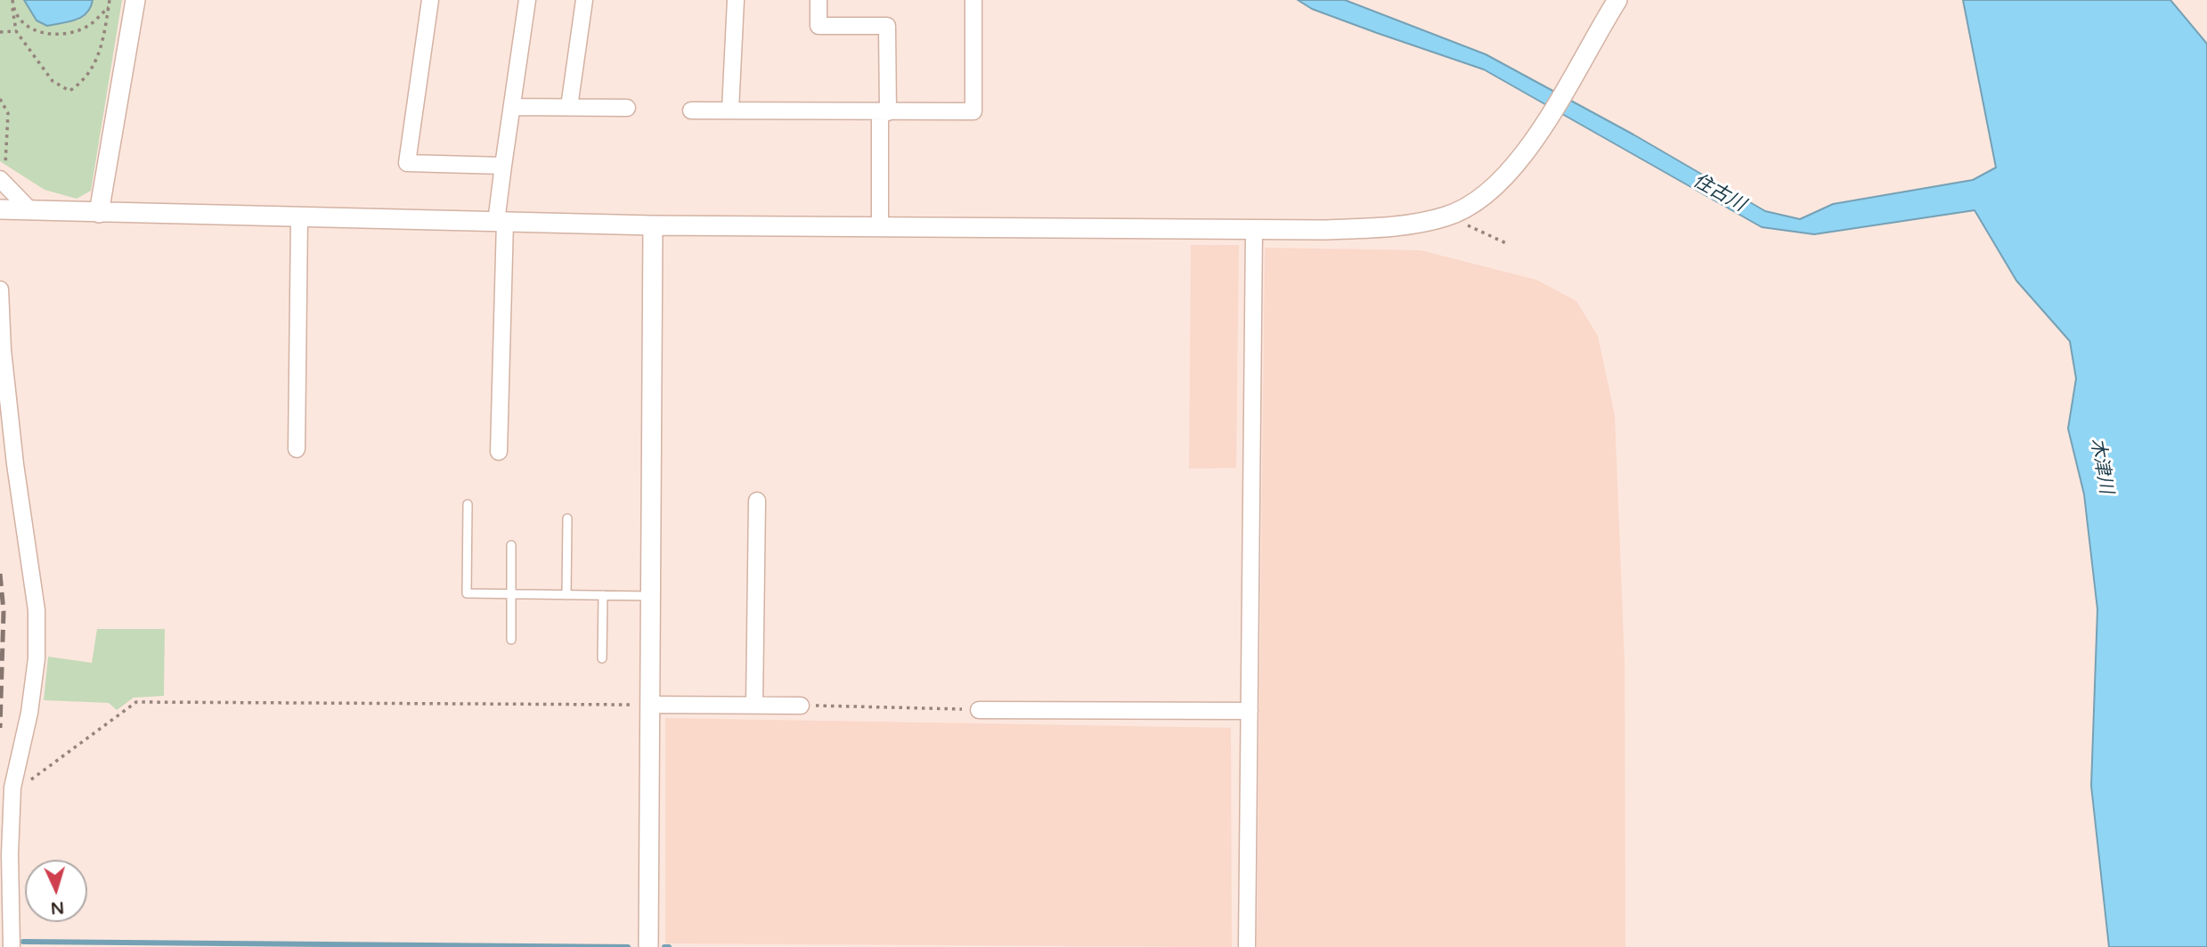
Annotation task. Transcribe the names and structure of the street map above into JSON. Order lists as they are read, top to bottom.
{
  "water": ["住古川", "木津川"],
  "north": "bottom"
}
